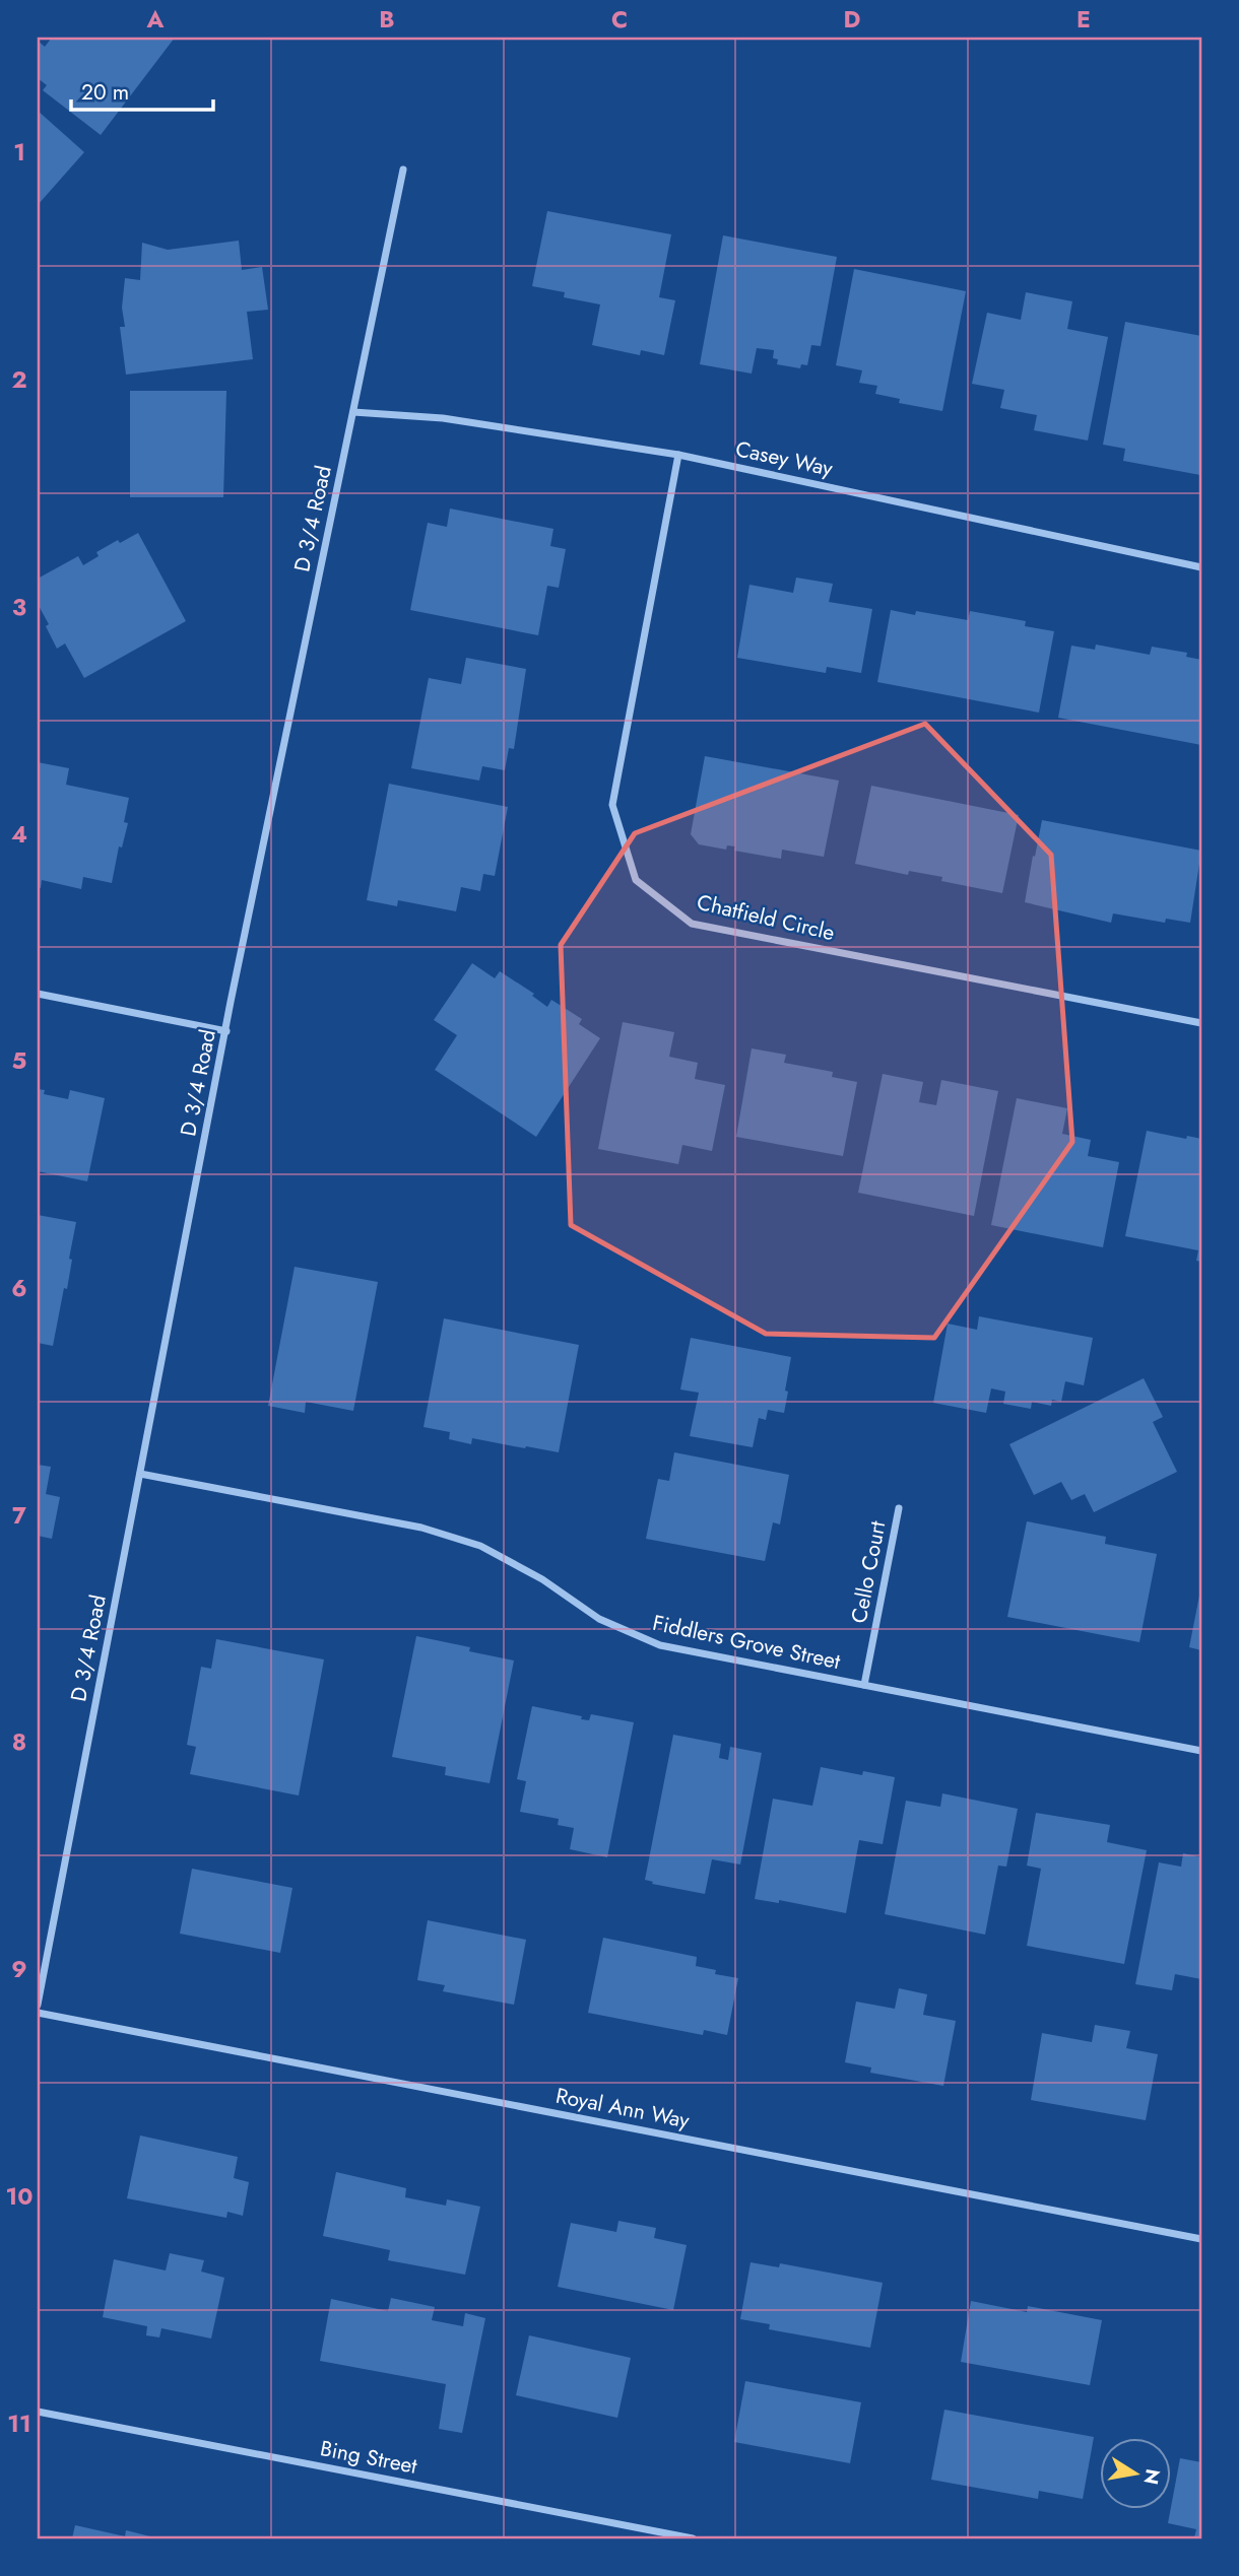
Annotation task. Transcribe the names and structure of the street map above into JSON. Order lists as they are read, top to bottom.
{
  "streets": {
    "street": [
      "Casey Way",
      "D 3/4 Road",
      "Chatfield Circle",
      "Cello Court",
      "Fiddlers Grove Street",
      "Royal Ann Way",
      "Bing Street"
    ]
  },
  "crossings": [
    ["Casey Way", "D 3/4 Road"],
    ["Casey Way", "Chatfield Circle"],
    ["D 3/4 Road", "Fiddlers Grove Street"],
    ["Cello Court", "Fiddlers Grove Street"]
  ],
  "scale_bar": "20 m",
  "north": "right",
  "grid": {
    "columns": [
      "A",
      "B",
      "C",
      "D",
      "E"
    ],
    "rows": [
      "1",
      "2",
      "3",
      "4",
      "5",
      "6",
      "7",
      "8",
      "9",
      "10",
      "11"
    ]
  }
}
